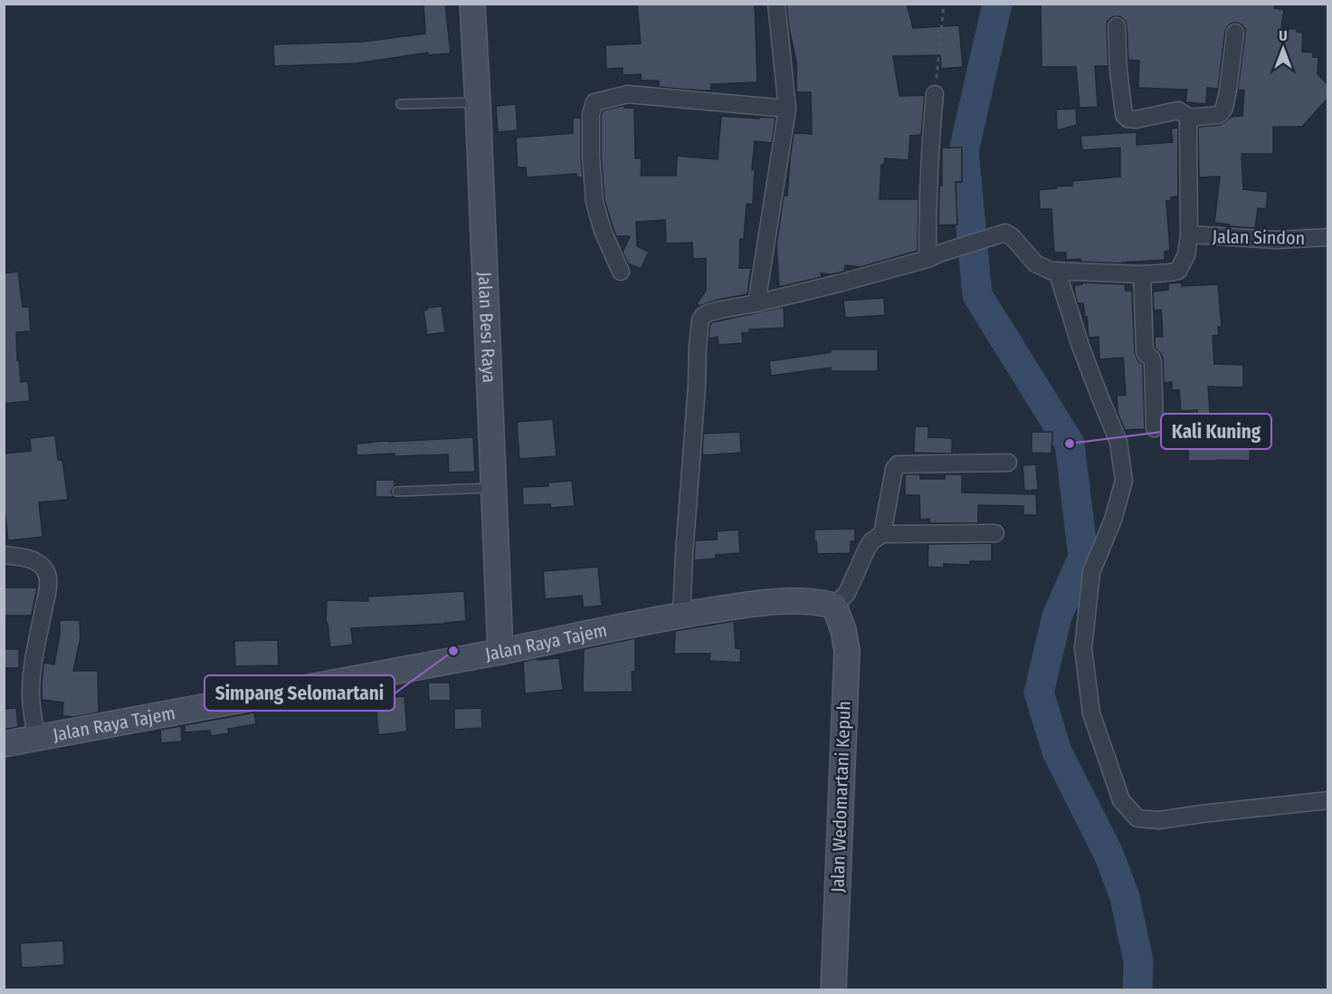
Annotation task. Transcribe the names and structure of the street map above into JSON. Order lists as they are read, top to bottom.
{
  "streets": {
    "main road": ["Jalan Besi Raya", "Jalan Raya Tajem", "Jalan Wedomartani Kepuh"],
    "street": ["Jalan Sindon"]
  },
  "crossings": [
    ["Jalan Besi Raya", "Jalan Raya Tajem"],
    ["Jalan Raya Tajem", "Jalan Wedomartani Kepuh"]
  ],
  "places": ["Kali Kuning", "Simpang Selomartani"],
  "north": "top"
}
